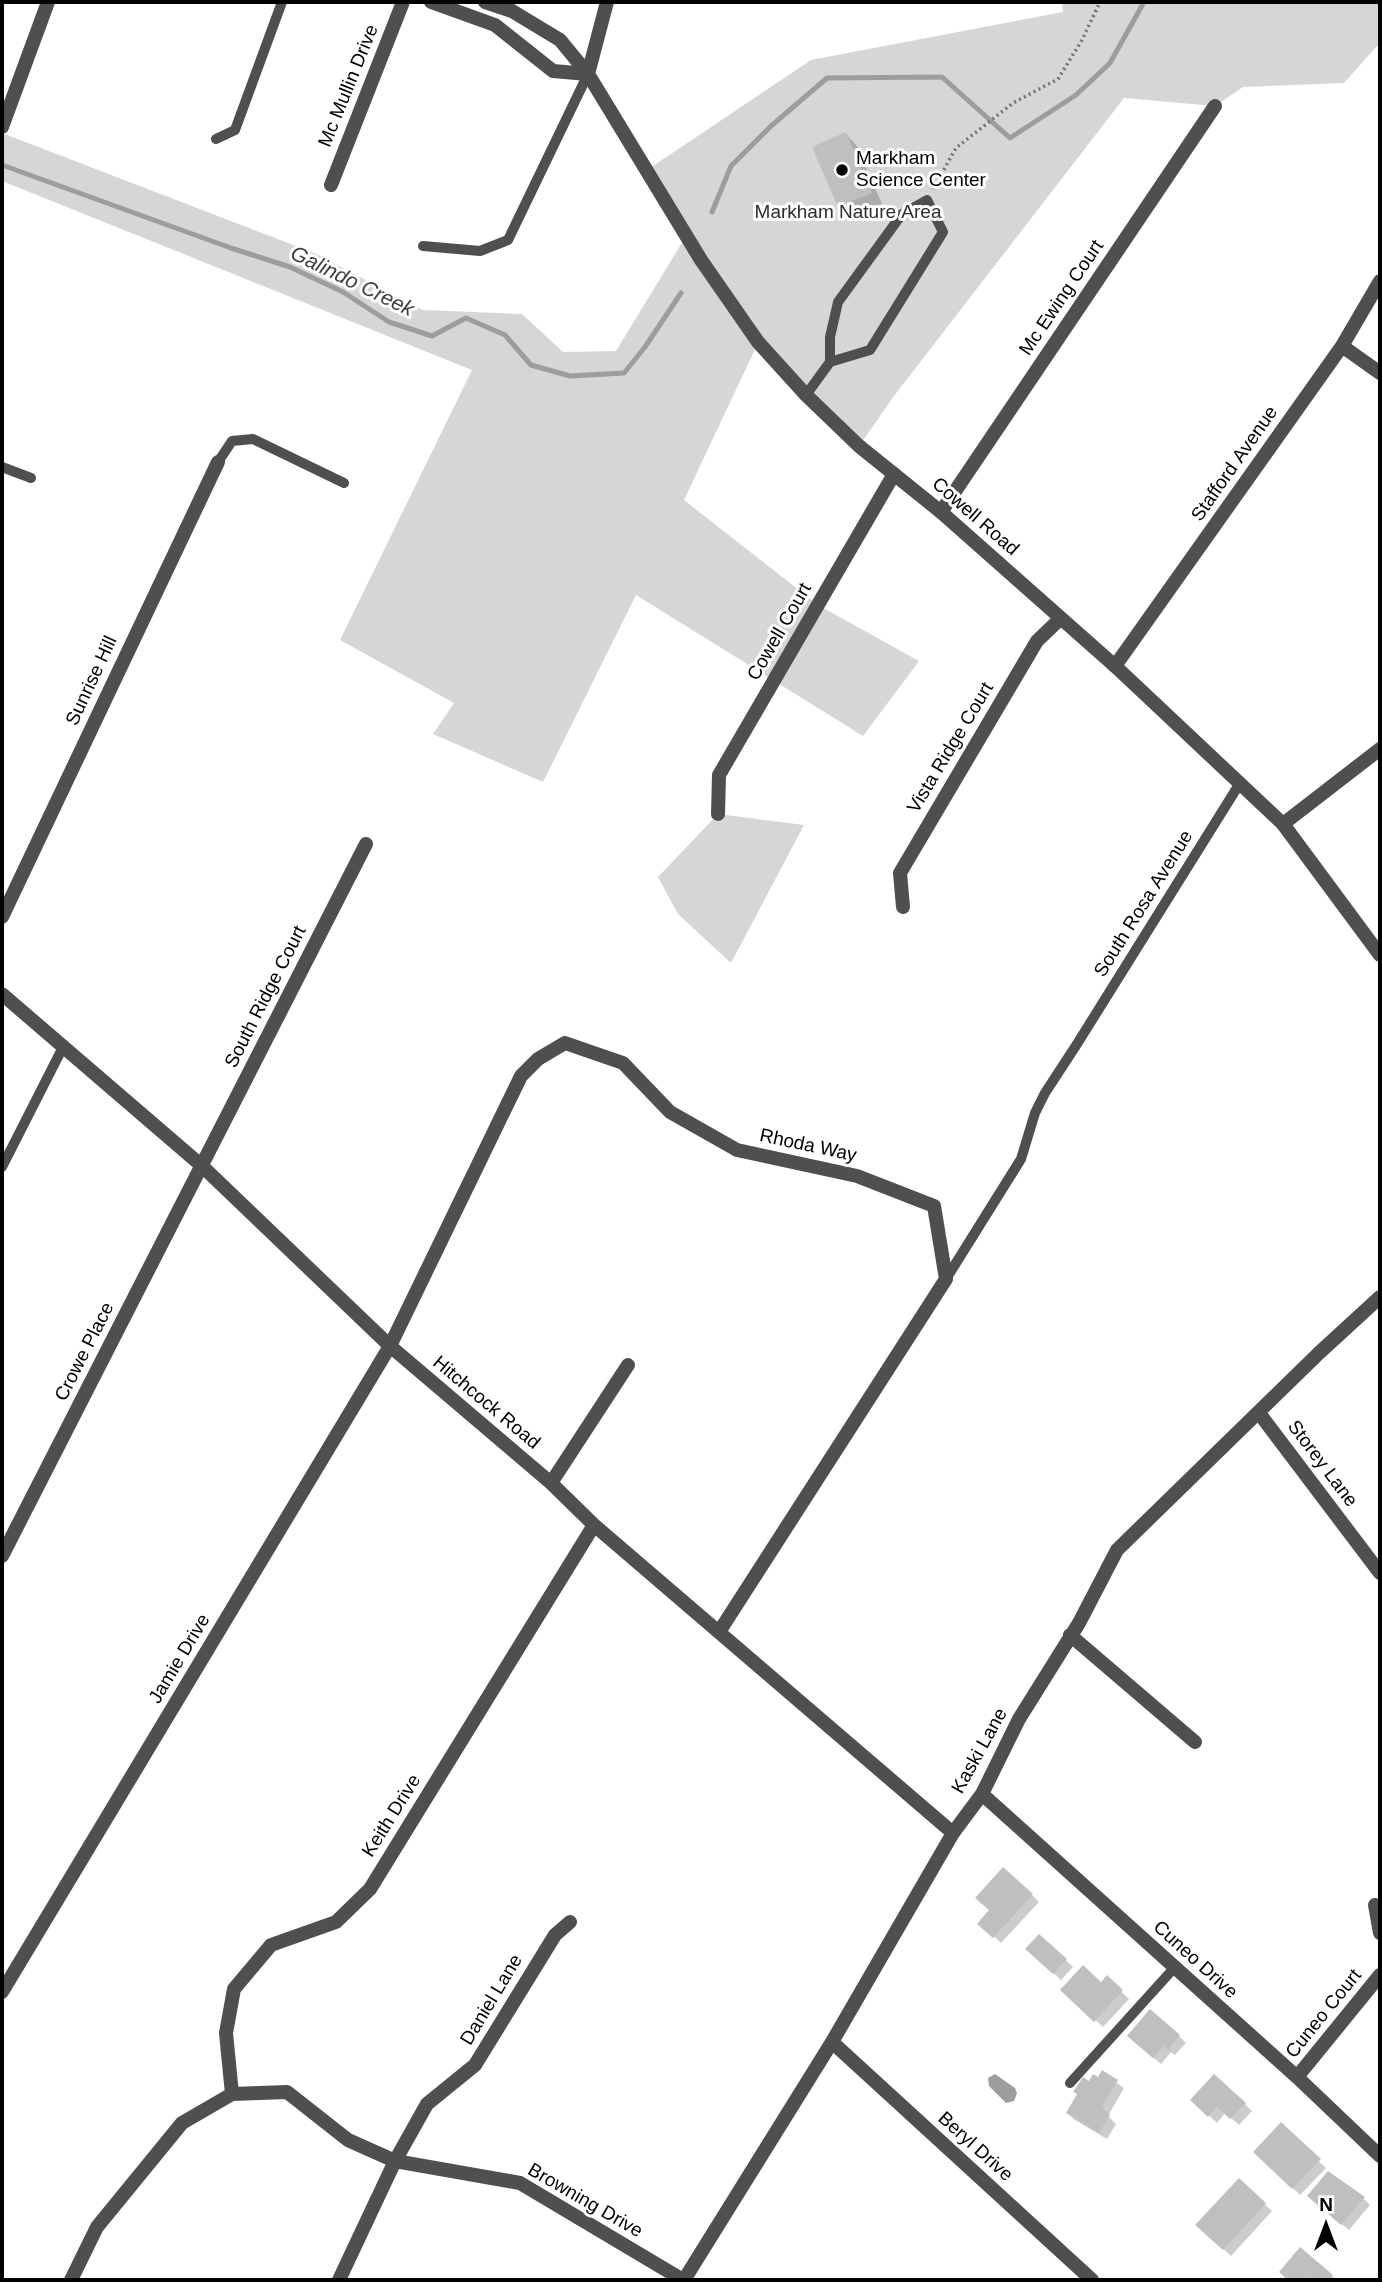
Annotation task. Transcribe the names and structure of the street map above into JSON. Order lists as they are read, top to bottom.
{
  "streets": {
    "street": [
      "Mc Mullin Drive",
      "Mc Ewing Court",
      "Stafford Avenue",
      "Cowell Road",
      "Cowell Court",
      "Sunrise Hill",
      "Vista Ridge Court",
      "South Ridge Court",
      "Rhoda Way",
      "Crowe Place",
      "Hitchcock Road",
      "Storey Lane",
      "Jamie Drive",
      "Kaski Lane",
      "Keith Drive",
      "Cuneo Drive",
      "Daniel Lane",
      "Cuneo Court",
      "Beryl Drive",
      "Browning Drive"
    ],
    "lane": ["South Rosa Avenue"]
  },
  "crossings": [
    ["Mc Ewing Court", "Cowell Road"],
    ["Stafford Avenue", "Cowell Road"],
    ["Cowell Road", "Cowell Court"],
    ["Cowell Road", "Vista Ridge Court"],
    ["Cowell Road", "South Rosa Avenue"],
    ["South Rosa Avenue", "Rhoda Way"],
    ["South Ridge Court", "Crowe Place"],
    ["South Ridge Court", "Hitchcock Road"],
    ["Rhoda Way", "Hitchcock Road"],
    ["Rhoda Way", "Jamie Drive"],
    ["Crowe Place", "Hitchcock Road"],
    ["Hitchcock Road", "Jamie Drive"],
    ["Hitchcock Road", "Kaski Lane"],
    ["Hitchcock Road", "Keith Drive"],
    ["Storey Lane", "Kaski Lane"],
    ["Kaski Lane", "Cuneo Drive"],
    ["Kaski Lane", "Beryl Drive"],
    ["Kaski Lane", "Browning Drive"],
    ["Keith Drive", "Browning Drive"],
    ["Cuneo Drive", "Cuneo Court"],
    ["Daniel Lane", "Browning Drive"]
  ],
  "water": ["Galindo Creek"],
  "parks": ["Markham Nature Area"],
  "places": ["Markham Science Center"],
  "north": "top"
}
